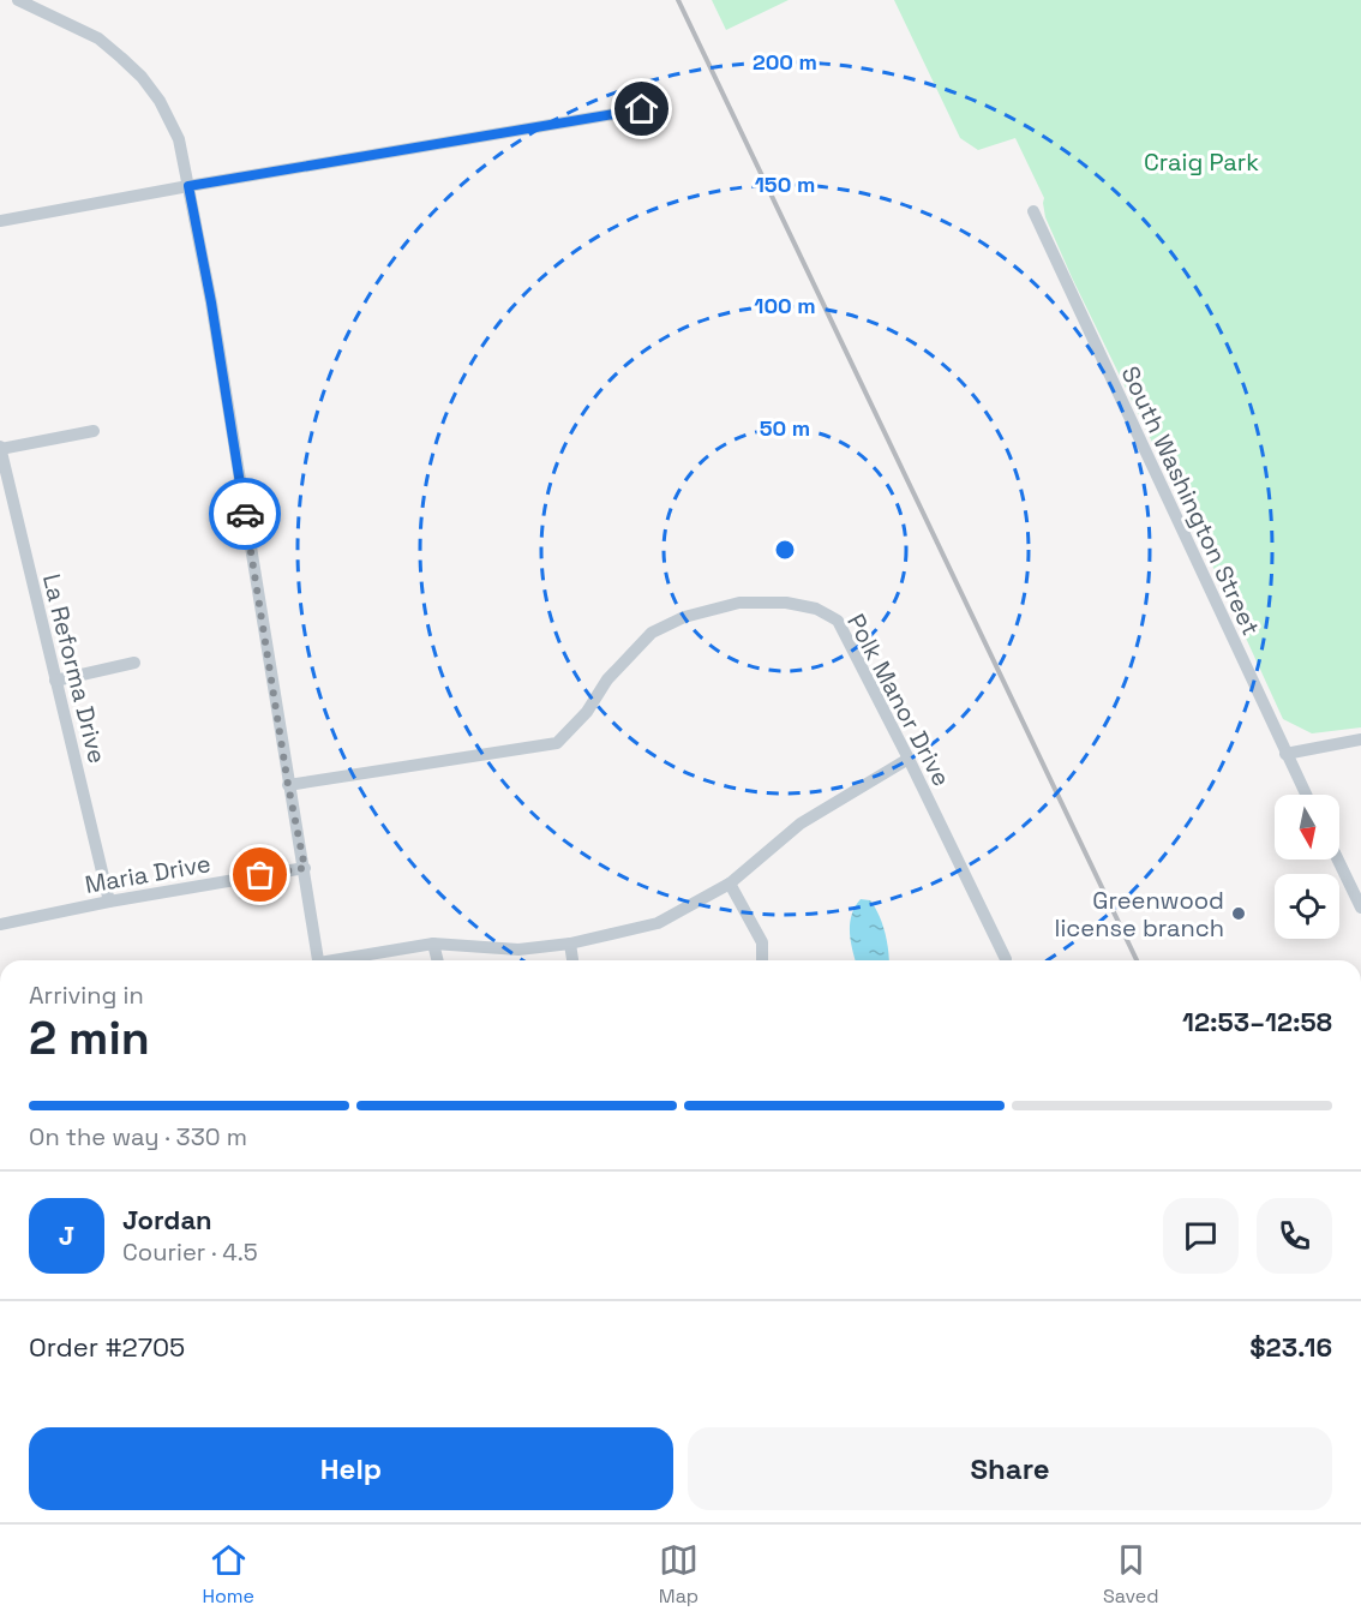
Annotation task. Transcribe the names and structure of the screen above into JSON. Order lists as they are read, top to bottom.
{
  "streets": {
    "street": [
      "South Washington Street",
      "La Reforma Drive",
      "Polk Manor Drive",
      "Maria Drive"
    ]
  },
  "crossings": [
    ["La Reforma Drive", "Maria Drive"]
  ],
  "parks": ["Craig Park"],
  "places": ["Greenwood license branch"],
  "north": "bottom",
  "page": {
    "heading": ["2 min", "Arriving in", "12:53–12:58"],
    "panel": [
      "Jordan",
      "Courier · 4.5",
      "Order #2705",
      "$23.16"
    ],
    "bar": "On the way · 330 m",
    "round": "J",
    "buttons": ["Help", "Share"],
    "tabs": ["Home", "Map", "Saved"]
  },
  "rings": [
    "200 m",
    "150 m",
    "100 m",
    "50 m"
  ]
}
